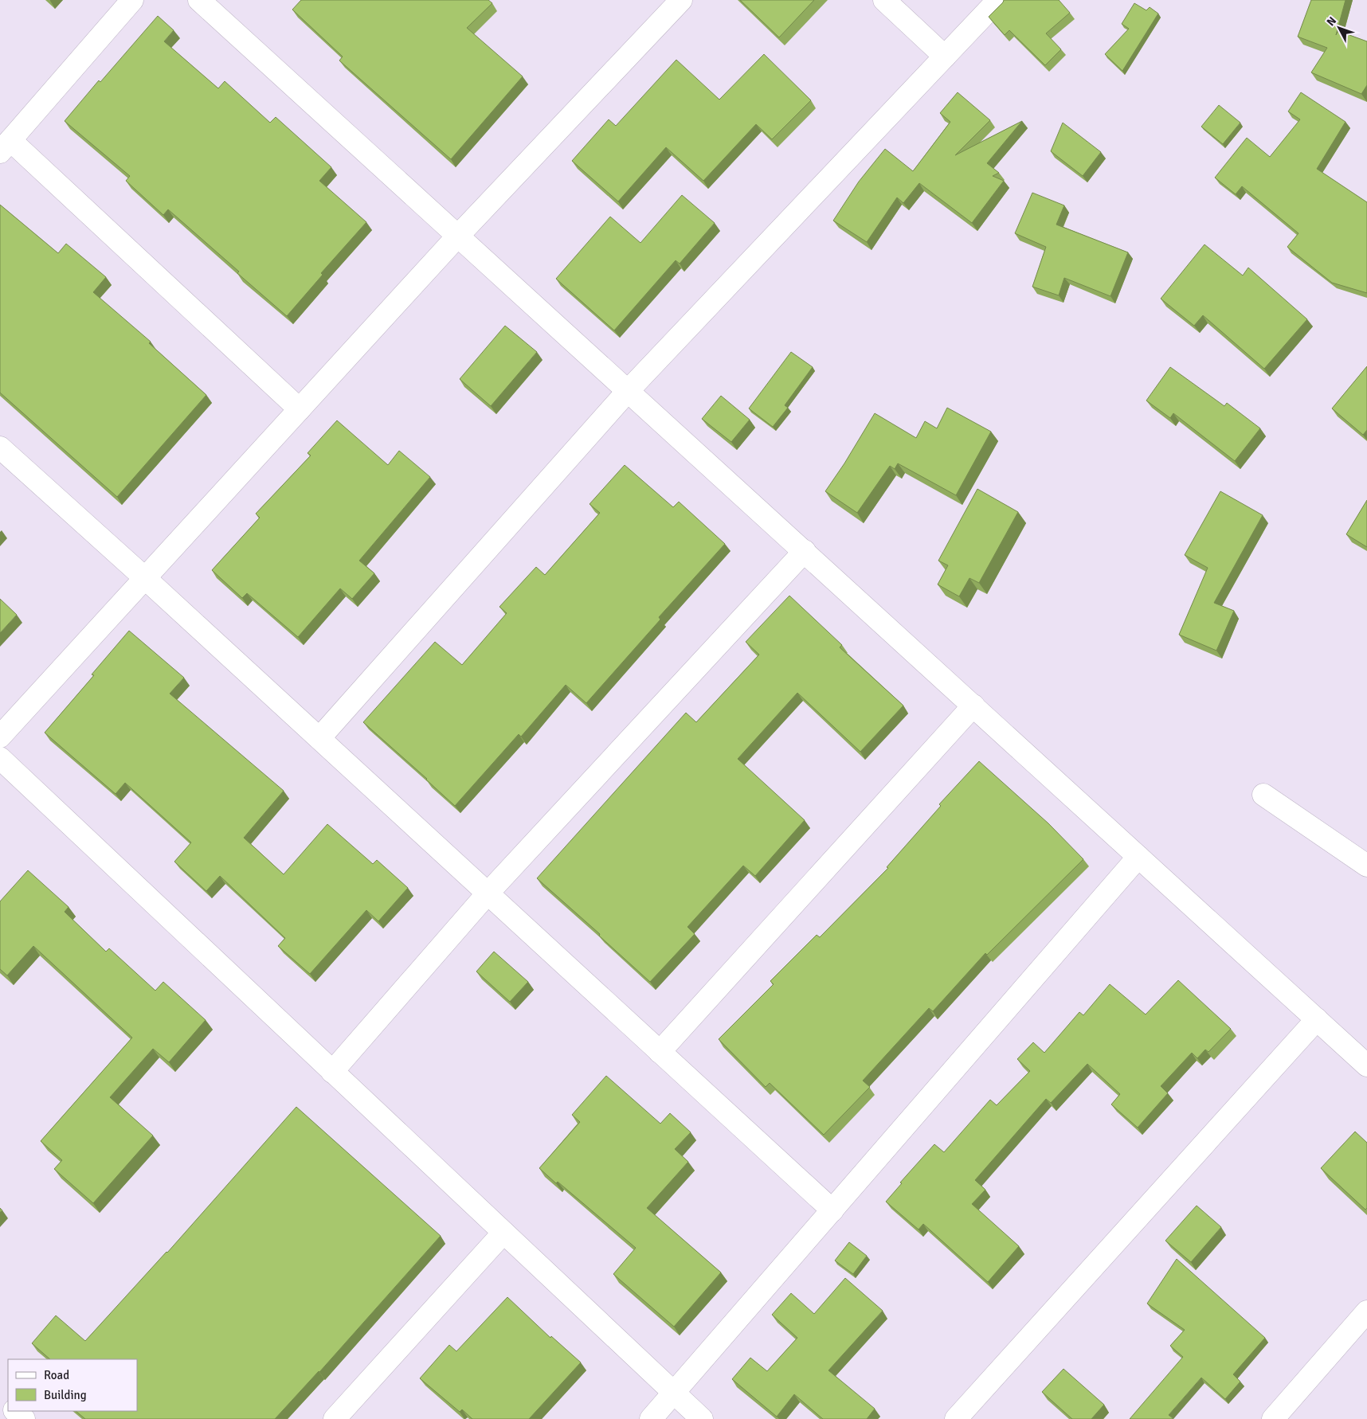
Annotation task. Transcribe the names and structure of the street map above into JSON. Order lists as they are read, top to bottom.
{
  "legend": ["Road", "Building"],
  "north": "top left"
}
